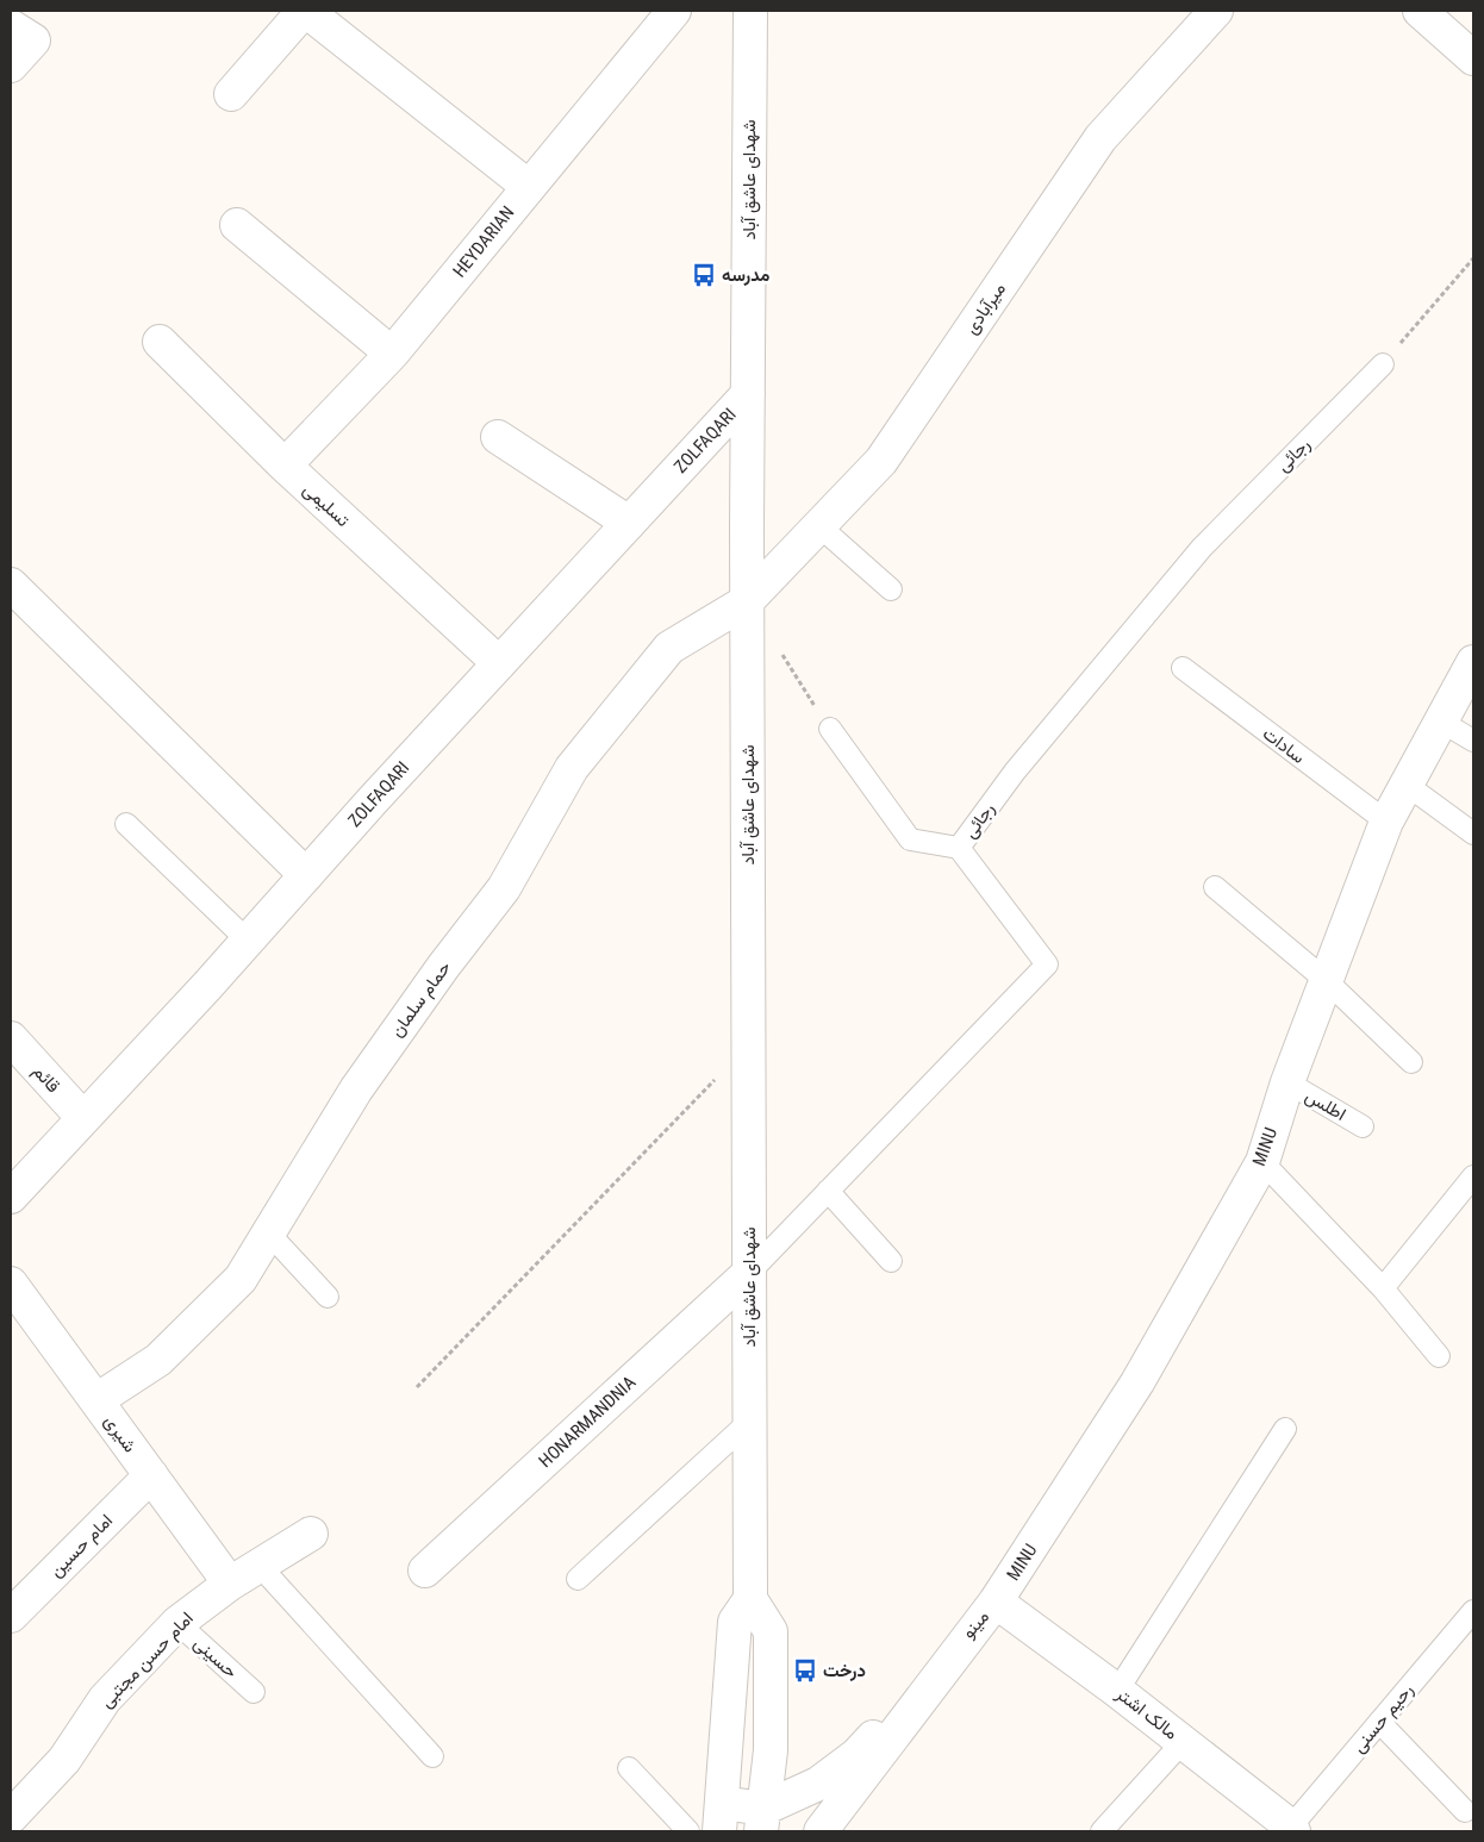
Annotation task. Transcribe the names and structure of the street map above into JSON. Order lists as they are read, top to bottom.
{
  "streets": {
    "street": [
      "شهدای عاشق آباد",
      "HEYDARIAN",
      "میرآبادی",
      "ZOLFAQARI",
      "تسلیمی",
      "حمام سلمان",
      "قائم",
      "MINU",
      "HONARMANDNIA",
      "شیری",
      "امام حسین",
      "مینو",
      "امام حسن مجتبی",
      "مالک اشتر"
    ],
    "lane": [
      "رجائی",
      "سادات",
      "اطلس",
      "حسینی",
      "رحیم حسنی"
    ]
  },
  "crossings": [
    ["شهدای عاشق آباد", "میرآبادی"],
    ["شهدای عاشق آباد", "ZOLFAQARI"],
    ["شهدای عاشق آباد", "رجائی"],
    ["شهدای عاشق آباد", "حمام سلمان"],
    ["شهدای عاشق آباد", "HONARMANDNIA"],
    ["HEYDARIAN", "تسلیمی"],
    ["میرآبادی", "حمام سلمان"],
    ["ZOLFAQARI", "تسلیمی"],
    ["ZOLFAQARI", "قائم"],
    ["رجائی", "HONARMANDNIA"],
    ["سادات", "MINU"],
    ["حمام سلمان", "شیری"],
    ["اطلس", "MINU"],
    ["MINU", "مینو"],
    ["MINU", "مالک اشتر"],
    ["شیری", "امام حسین"],
    ["شیری", "امام حسن مجتبی"],
    ["مینو", "مالک اشتر"],
    ["حسینی", "امام حسن مجتبی"],
    ["مالک اشتر", "رحیم حسنی"]
  ],
  "places": {
    "bus stop": ["مدرسه", "درخت"]
  }
}
